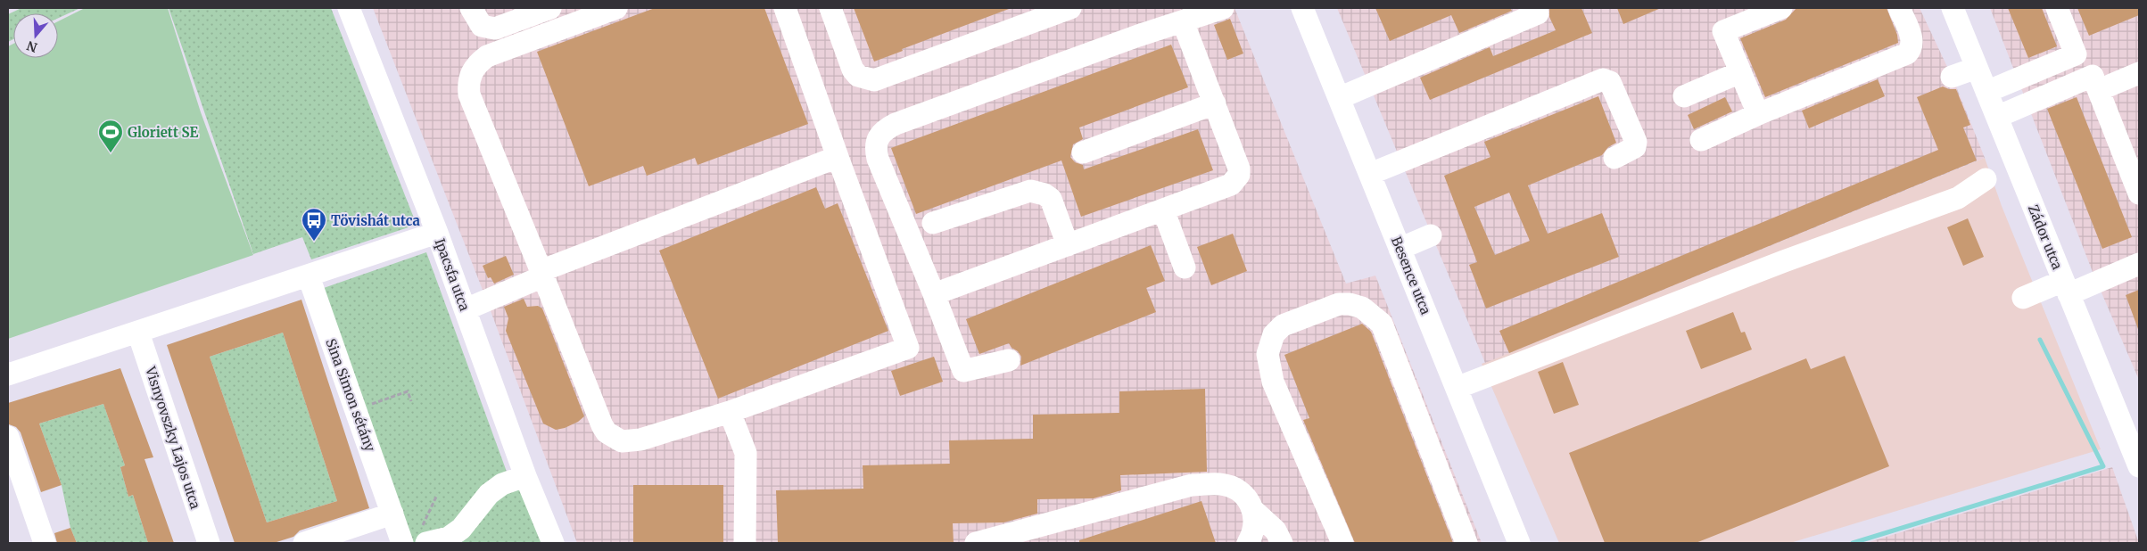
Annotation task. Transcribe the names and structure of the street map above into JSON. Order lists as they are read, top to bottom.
{
  "streets": {
    "street": [
      "Zádor utca",
      "Ipacsfa utca",
      "Besence utca",
      "Sina Simon sétány",
      "Visnyovszky Lajos utca"
    ]
  },
  "places": {
    "sports": ["Gloriett SE"],
    "bus stop": ["Tövishát utca"]
  },
  "north": "bottom"
}
